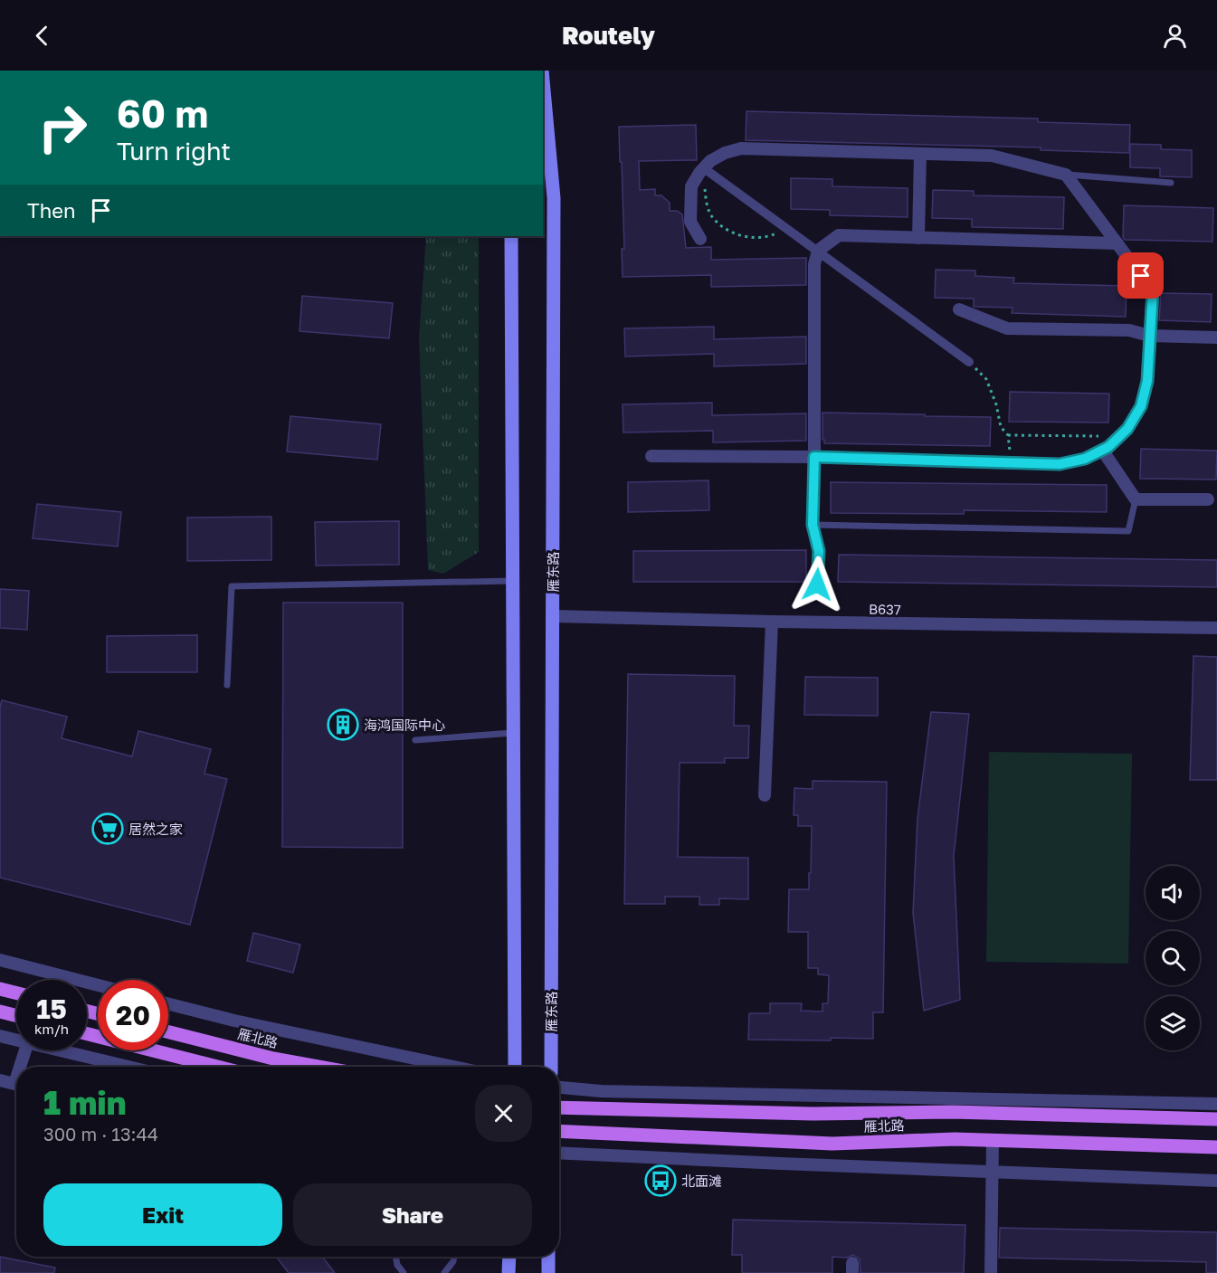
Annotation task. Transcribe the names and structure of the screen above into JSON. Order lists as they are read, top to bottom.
{
  "streets": {
    "main road": ["雁东路", "雁北路"],
    "street": ["B637"]
  },
  "crossings": [
    ["雁东路", "B637"]
  ],
  "places": {
    "building": ["海鸿国际中心"],
    "supermarket": ["居然之家"],
    "bus stop": ["北面滩"]
  },
  "page": {
    "header": "Routely",
    "turn": ["60 m", "Turn right"],
    "then": "Then",
    "speed": "15 km/h",
    "limit": "20",
    "heading": ["1 min", "300 m · 13:44"],
    "buttons": ["Exit", "Share"]
  }
}
